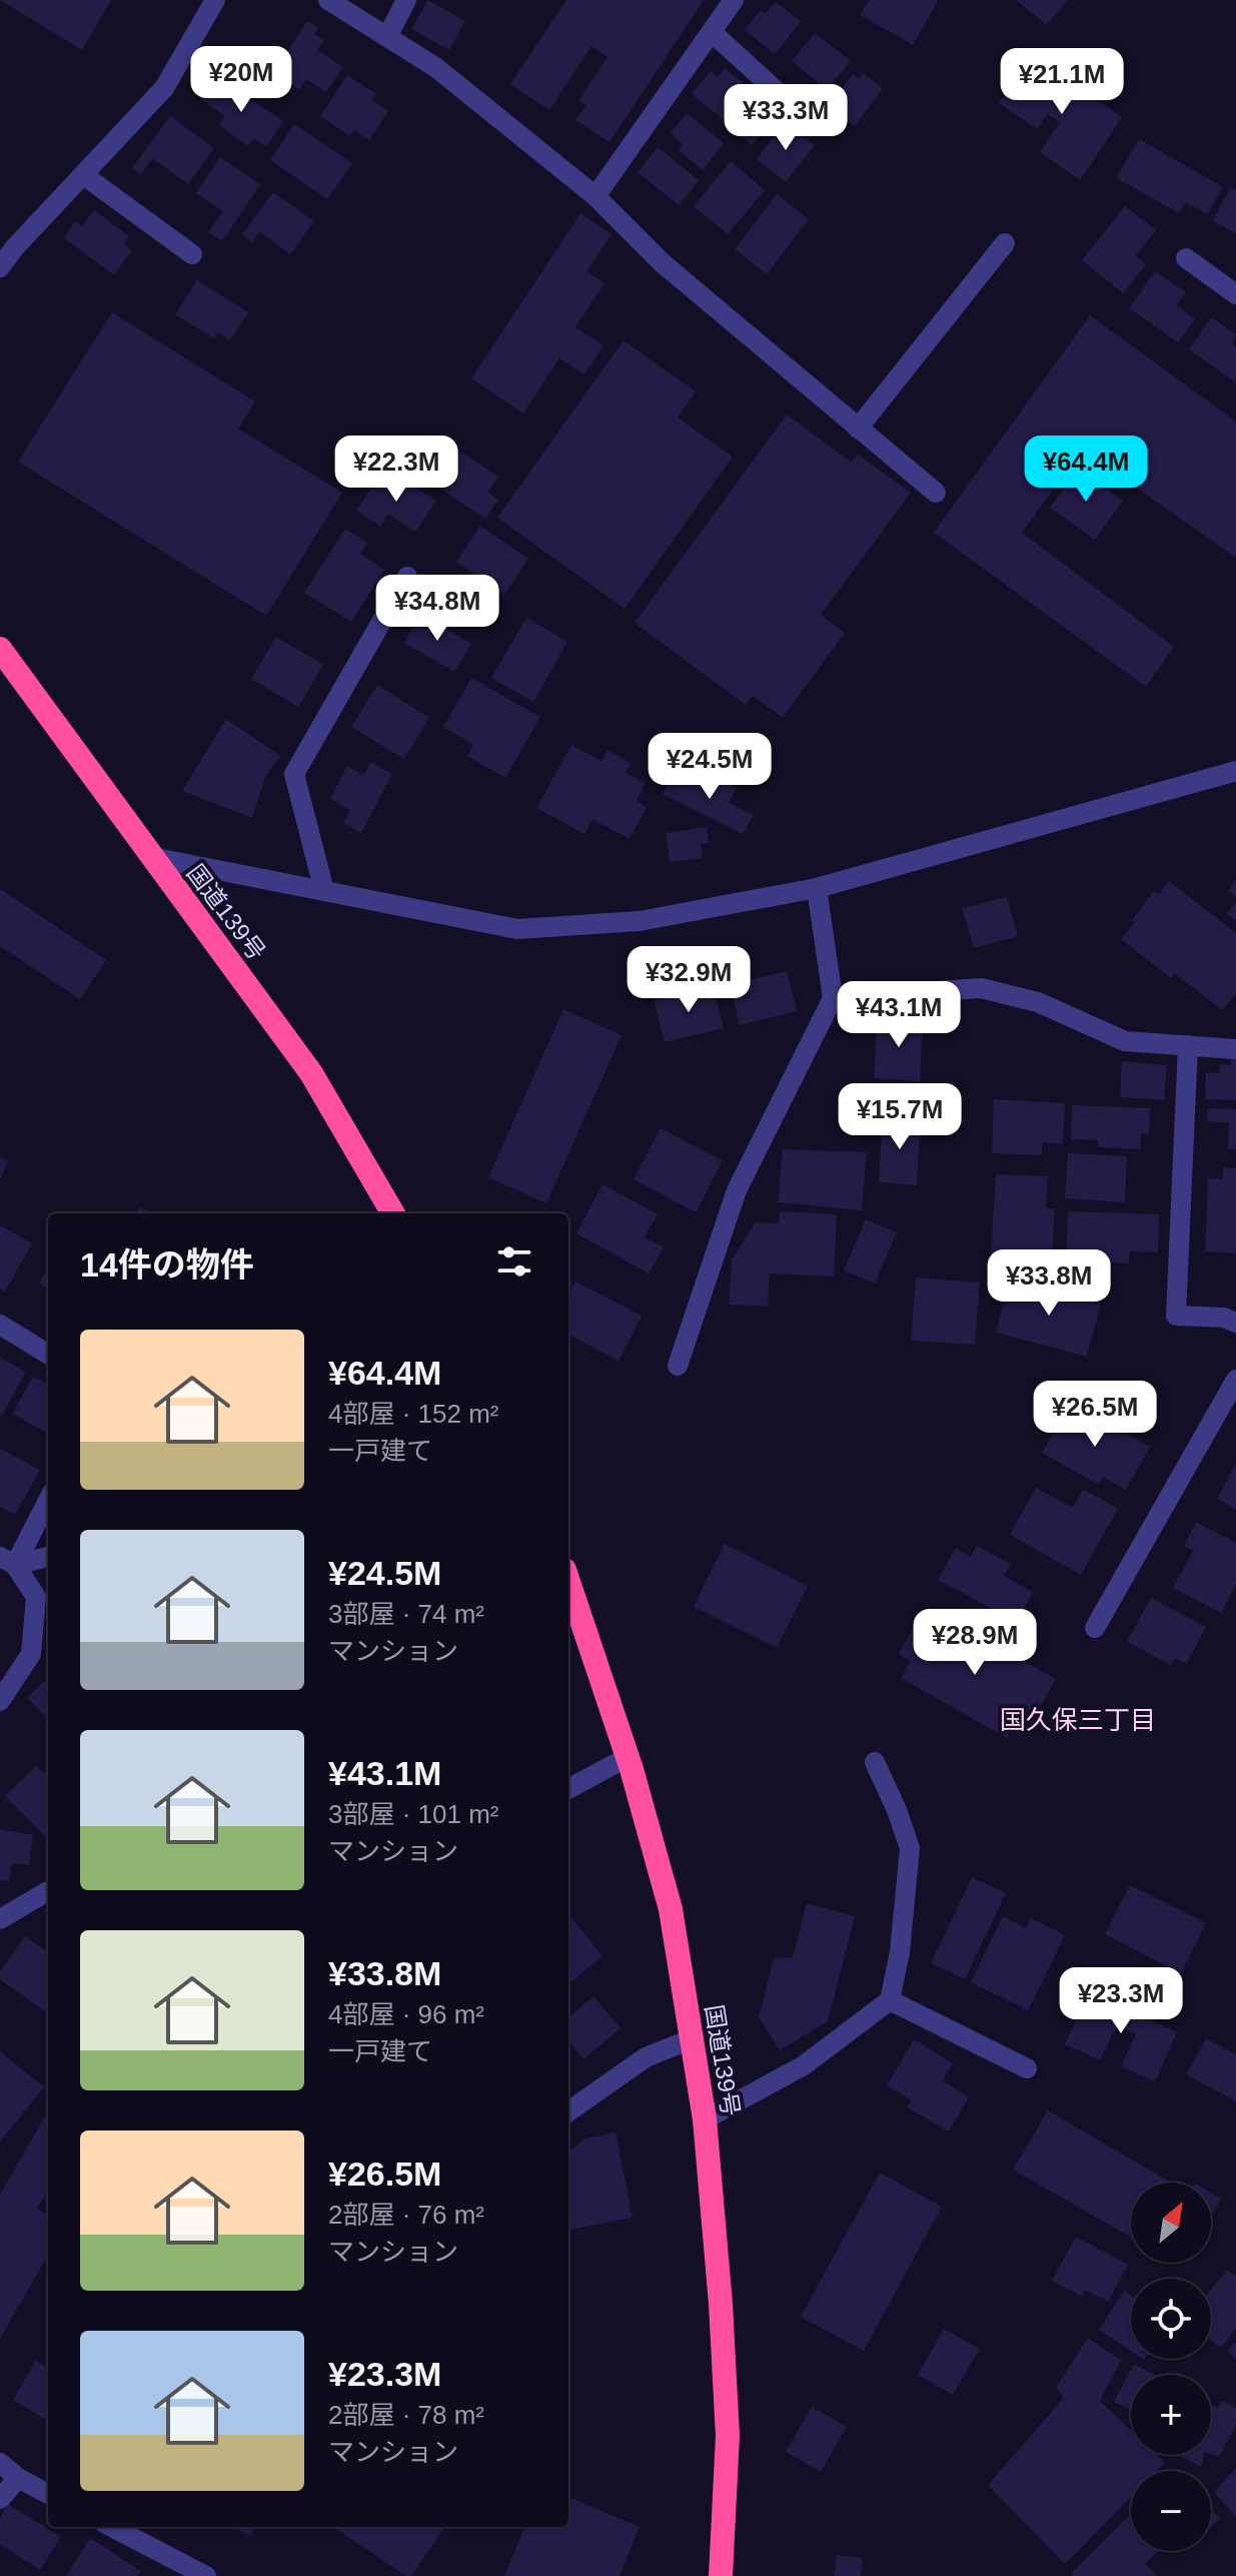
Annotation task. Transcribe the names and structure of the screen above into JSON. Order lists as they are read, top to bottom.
{
  "streets": {
    "highway": ["国道139号"]
  },
  "districts": ["国久保三丁目"],
  "north": "top right",
  "page": {
    "price": [
      "¥20M",
      "¥21.1M",
      "¥33.3M",
      "¥22.3M",
      "¥64.4M",
      "¥34.8M",
      "¥24.5M",
      "¥32.9M",
      "¥43.1M",
      "¥15.7M",
      "¥33.8M",
      "¥26.5M",
      "¥28.9M",
      "¥23.3M"
    ],
    "heading": "14件の物件",
    "list": [
      {
        "name": "¥64.4M",
        "note": "4部屋 · 152 m² · 一戸建て"
      },
      {
        "name": "¥24.5M",
        "note": "3部屋 · 74 m² · マンション"
      },
      {
        "name": "¥43.1M",
        "note": "3部屋 · 101 m² · マンション"
      },
      {
        "name": "¥33.8M",
        "note": "4部屋 · 96 m² · 一戸建て"
      },
      {
        "name": "¥26.5M",
        "note": "2部屋 · 76 m² · マンション"
      },
      {
        "name": "¥23.3M",
        "note": "2部屋 · 78 m² · マンション"
      }
    ],
    "map_buttons": ["+", "−"]
  }
}
